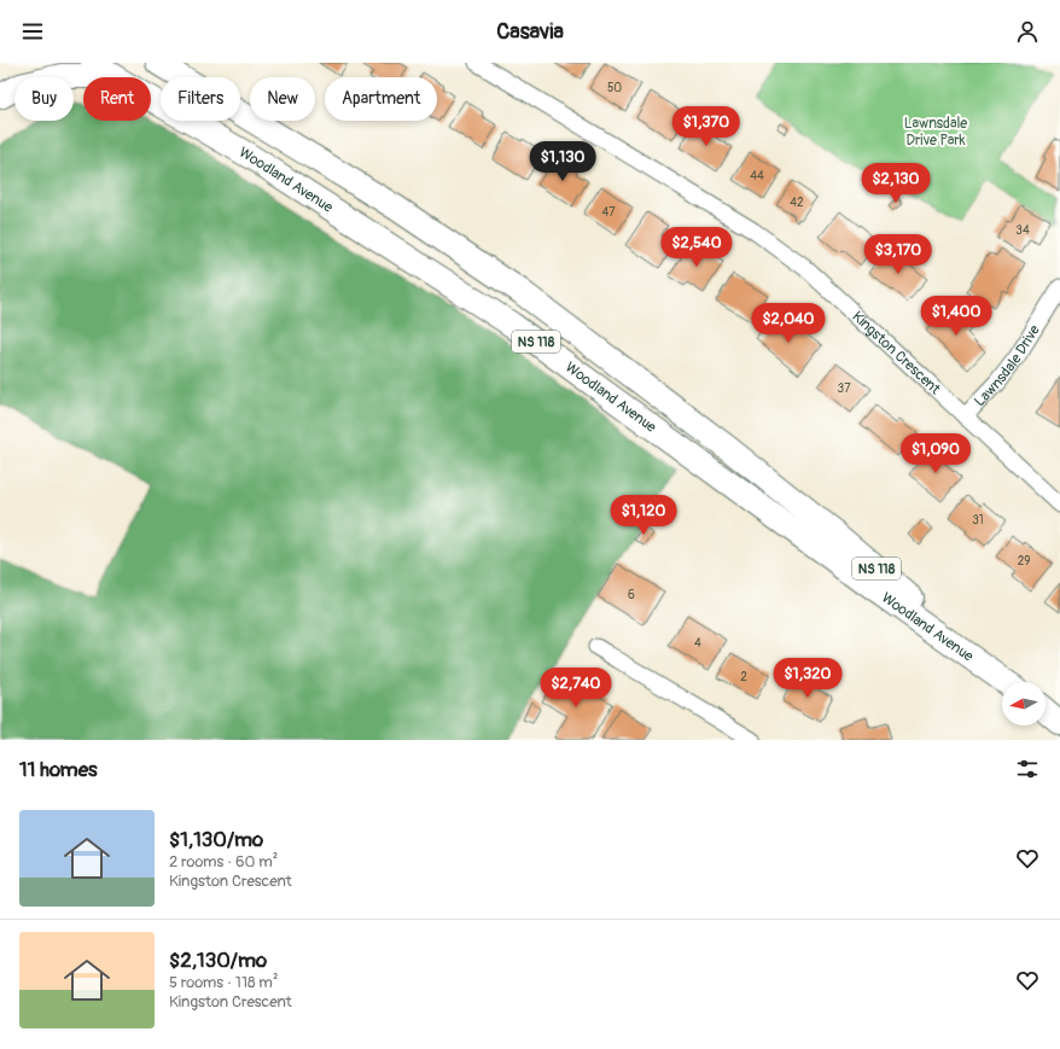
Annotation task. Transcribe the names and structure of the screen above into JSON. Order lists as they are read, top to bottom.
{
  "streets": {
    "main road": ["Woodland Avenue", "NS 118"],
    "street": ["Kingston Crescent", "Lawnsdale Drive"]
  },
  "crossings": [
    ["Kingston Crescent", "Lawnsdale Drive"]
  ],
  "parks": ["Lawnsdale Drive Park"],
  "house_numbers": [
    "50",
    "44",
    "42",
    "47",
    "34",
    "37",
    "31",
    "29",
    "6",
    "4",
    "2"
  ],
  "north": "left",
  "page": {
    "header": "Casavia",
    "chip": [
      "Buy",
      "Rent",
      "Filters",
      "New",
      "Apartment"
    ],
    "price": [
      "$1,370",
      "$1,130",
      "$2,130",
      "$2,540",
      "$3,170",
      "$1,400",
      "$2,040",
      "$1,090",
      "$1,120",
      "$1,320",
      "$2,740"
    ],
    "heading": "11 homes",
    "list": [
      {
        "name": "$1,130/mo",
        "note": "2 rooms · 60 m² · Kingston Crescent"
      },
      {
        "name": "$2,130/mo",
        "note": "5 rooms · 118 m² · Kingston Crescent"
      }
    ]
  }
}
